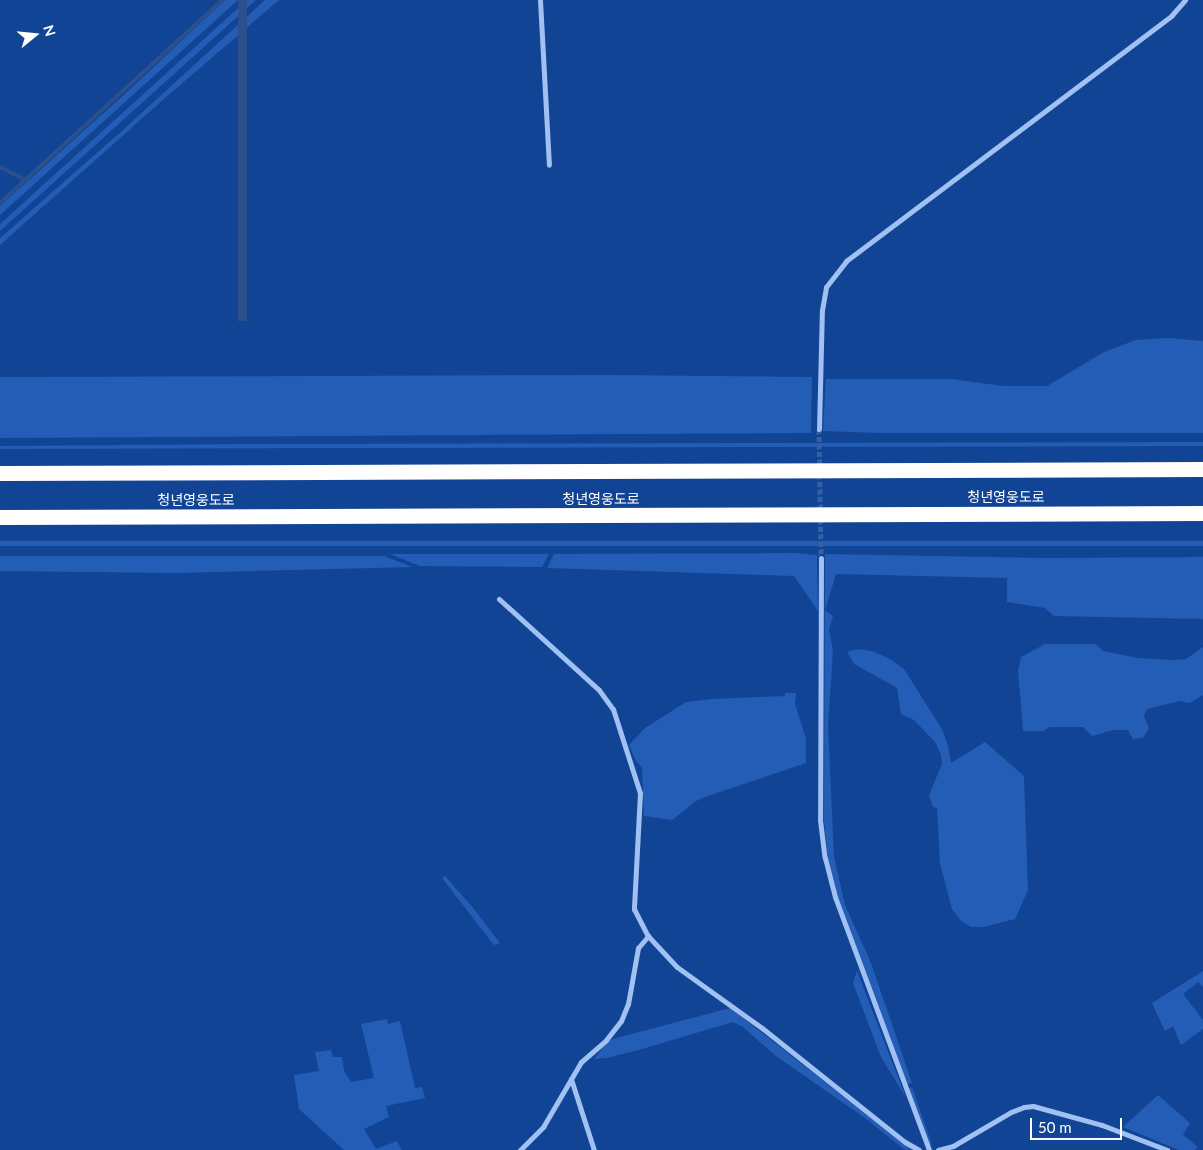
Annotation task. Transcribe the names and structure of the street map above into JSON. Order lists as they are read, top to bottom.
{
  "streets": {
    "highway": ["청년영웅도로"]
  },
  "scale_bar": "50 m",
  "north": "right"
}
